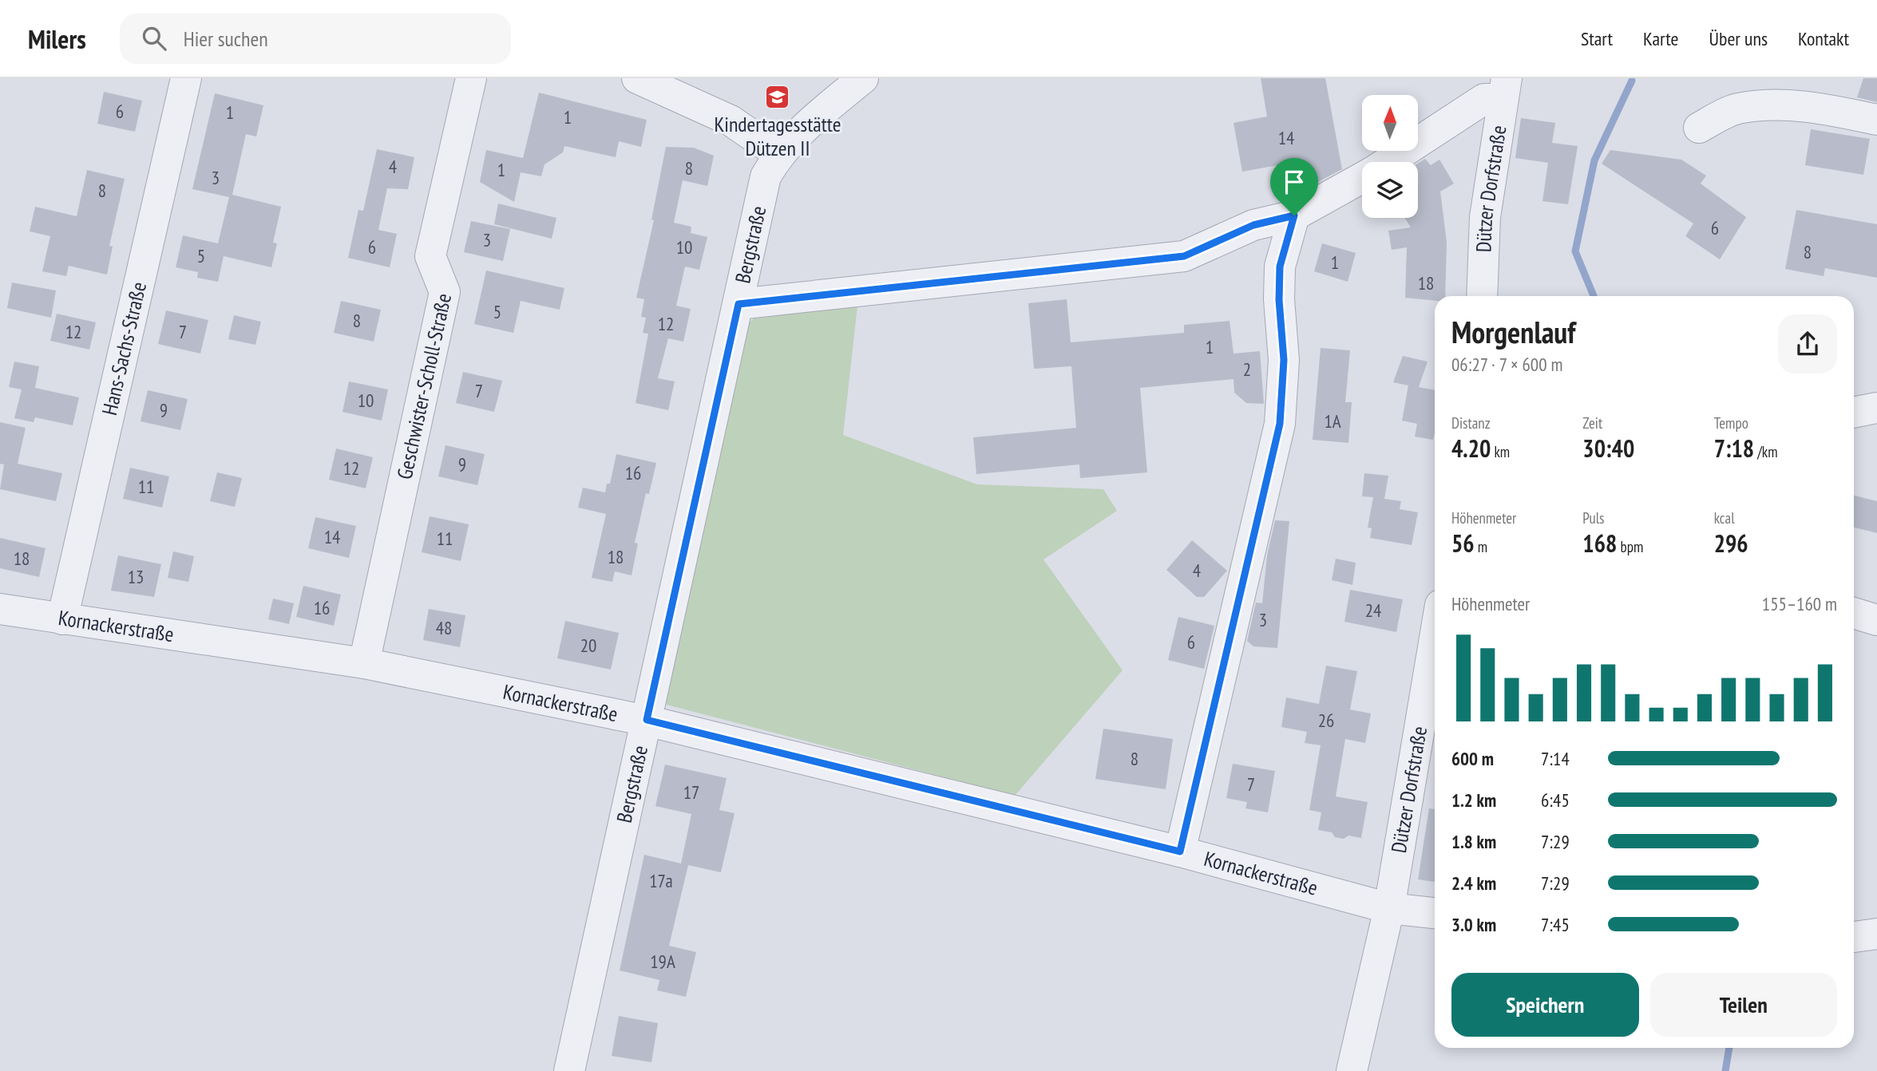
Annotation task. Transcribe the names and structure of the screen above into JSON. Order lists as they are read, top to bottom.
{
  "streets": {
    "street": [
      "Dützer Dorfstraße",
      "Bergstraße",
      "Hans-Sachs-Straße",
      "Geschwister-Scholl-Straße",
      "Kornackerstraße"
    ]
  },
  "crossings": [
    ["Dützer Dorfstraße", "Kornackerstraße"],
    ["Bergstraße", "Kornackerstraße"],
    ["Hans-Sachs-Straße", "Kornackerstraße"],
    ["Geschwister-Scholl-Straße", "Kornackerstraße"]
  ],
  "places": {
    "school or university": ["Kindertagesstätte Dützen II"]
  },
  "house_numbers": [
    "6",
    "1",
    "1",
    "14",
    "4",
    "8",
    "1",
    "3",
    "8",
    "6",
    "3",
    "6",
    "10",
    "8",
    "5",
    "1",
    "18",
    "5",
    "8",
    "12",
    "12",
    "7",
    "1",
    "2",
    "7",
    "10",
    "9",
    "1A",
    "9",
    "12",
    "16",
    "11",
    "14",
    "11",
    "18",
    "18",
    "4",
    "13",
    "16",
    "24",
    "3",
    "48",
    "6",
    "20",
    "26",
    "8",
    "7",
    "17",
    "17a",
    "19A"
  ],
  "north": "top",
  "page": {
    "header": "Milers",
    "search": "Hier suchen",
    "nav": [
      "Start",
      "Karte",
      "Über uns",
      "Kontakt"
    ],
    "heading": ["Morgenlauf", "06:27 · 7 × 600 m"],
    "stats": [
      ["Distanz", "4.20 km"],
      ["Zeit", "30:40"],
      ["Tempo", "7:18 /km"],
      ["Höhenmeter", "56 m"],
      ["Puls", "168 bpm"],
      ["kcal", "296"]
    ],
    "chart": ["Höhenmeter", "155–160 m"],
    "list": [
      {
        "name": "600 m",
        "note": "7:14"
      },
      {
        "name": "1.2 km",
        "note": "6:45"
      },
      {
        "name": "1.8 km",
        "note": "7:29"
      },
      {
        "name": "2.4 km",
        "note": "7:29"
      },
      {
        "name": "3.0 km",
        "note": "7:45"
      }
    ],
    "buttons": ["Speichern", "Teilen"]
  }
}
